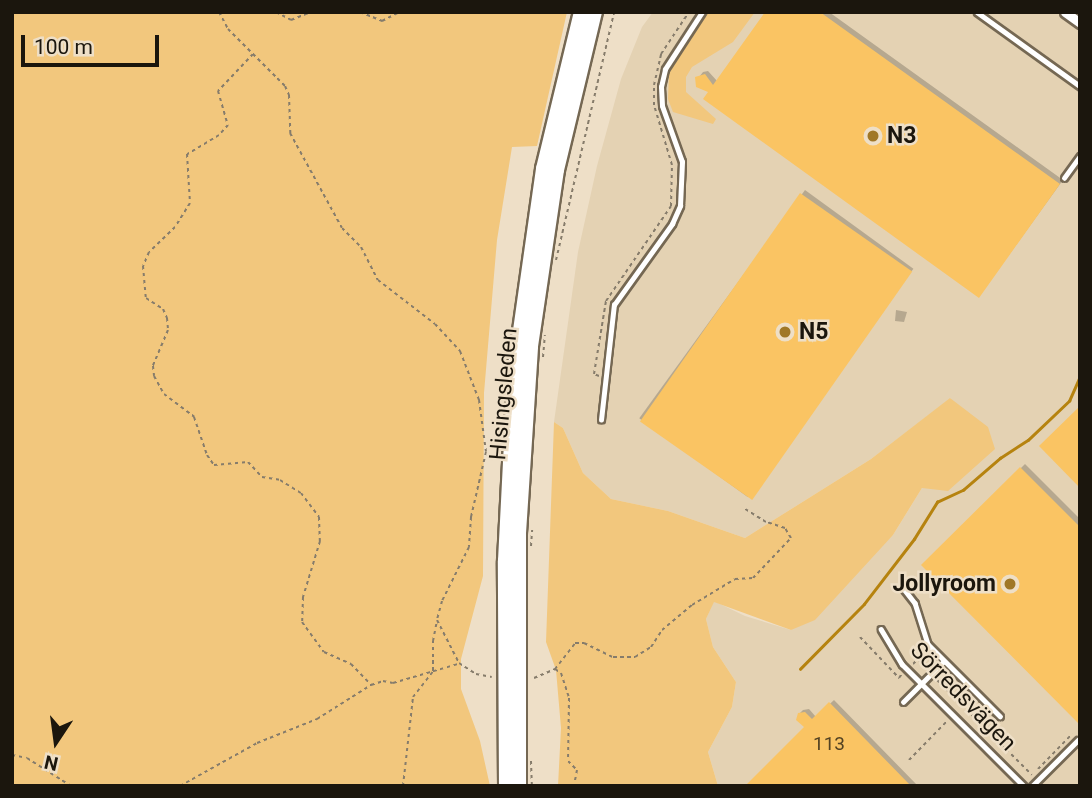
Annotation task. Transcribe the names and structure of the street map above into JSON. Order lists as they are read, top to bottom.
{
  "streets": {
    "highway": ["Hisingsleden"],
    "lane": ["Sörredsvägen"]
  },
  "places": ["N3", "N5", "Jollyroom"],
  "house_numbers": ["113"],
  "scale_bar": "100 m",
  "north": "bottom"
}
